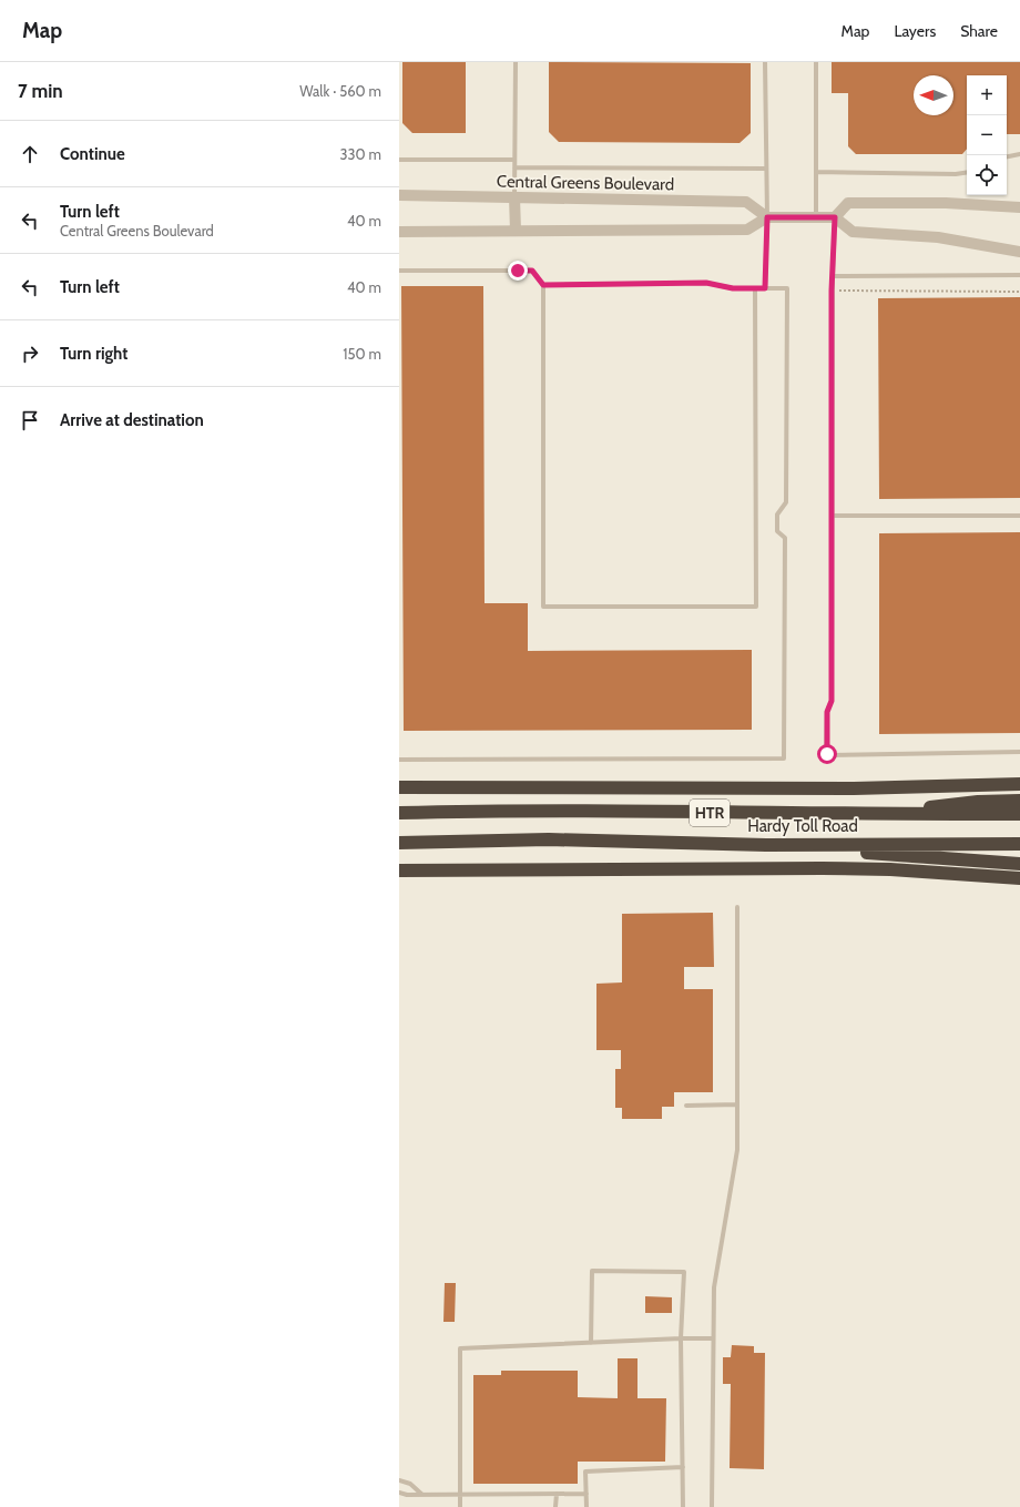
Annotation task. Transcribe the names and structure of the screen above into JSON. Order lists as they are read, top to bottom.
{
  "streets": {
    "highway": ["HTR", "Hardy Toll Road"],
    "street": ["Central Greens Boulevard"]
  },
  "north": "left",
  "page": {
    "header": "Map",
    "nav": ["Map", "Layers", "Share"],
    "heading": ["7 min", "Walk · 560 m"],
    "map_buttons": ["+", "−"],
    "list": [
      ["Continue", "330 m"],
      ["Turn left", "Central Greens Boulevard", "40 m"],
      ["Turn left", "40 m"],
      ["Turn right", "150 m"],
      "Arrive at destination"
    ]
  }
}
